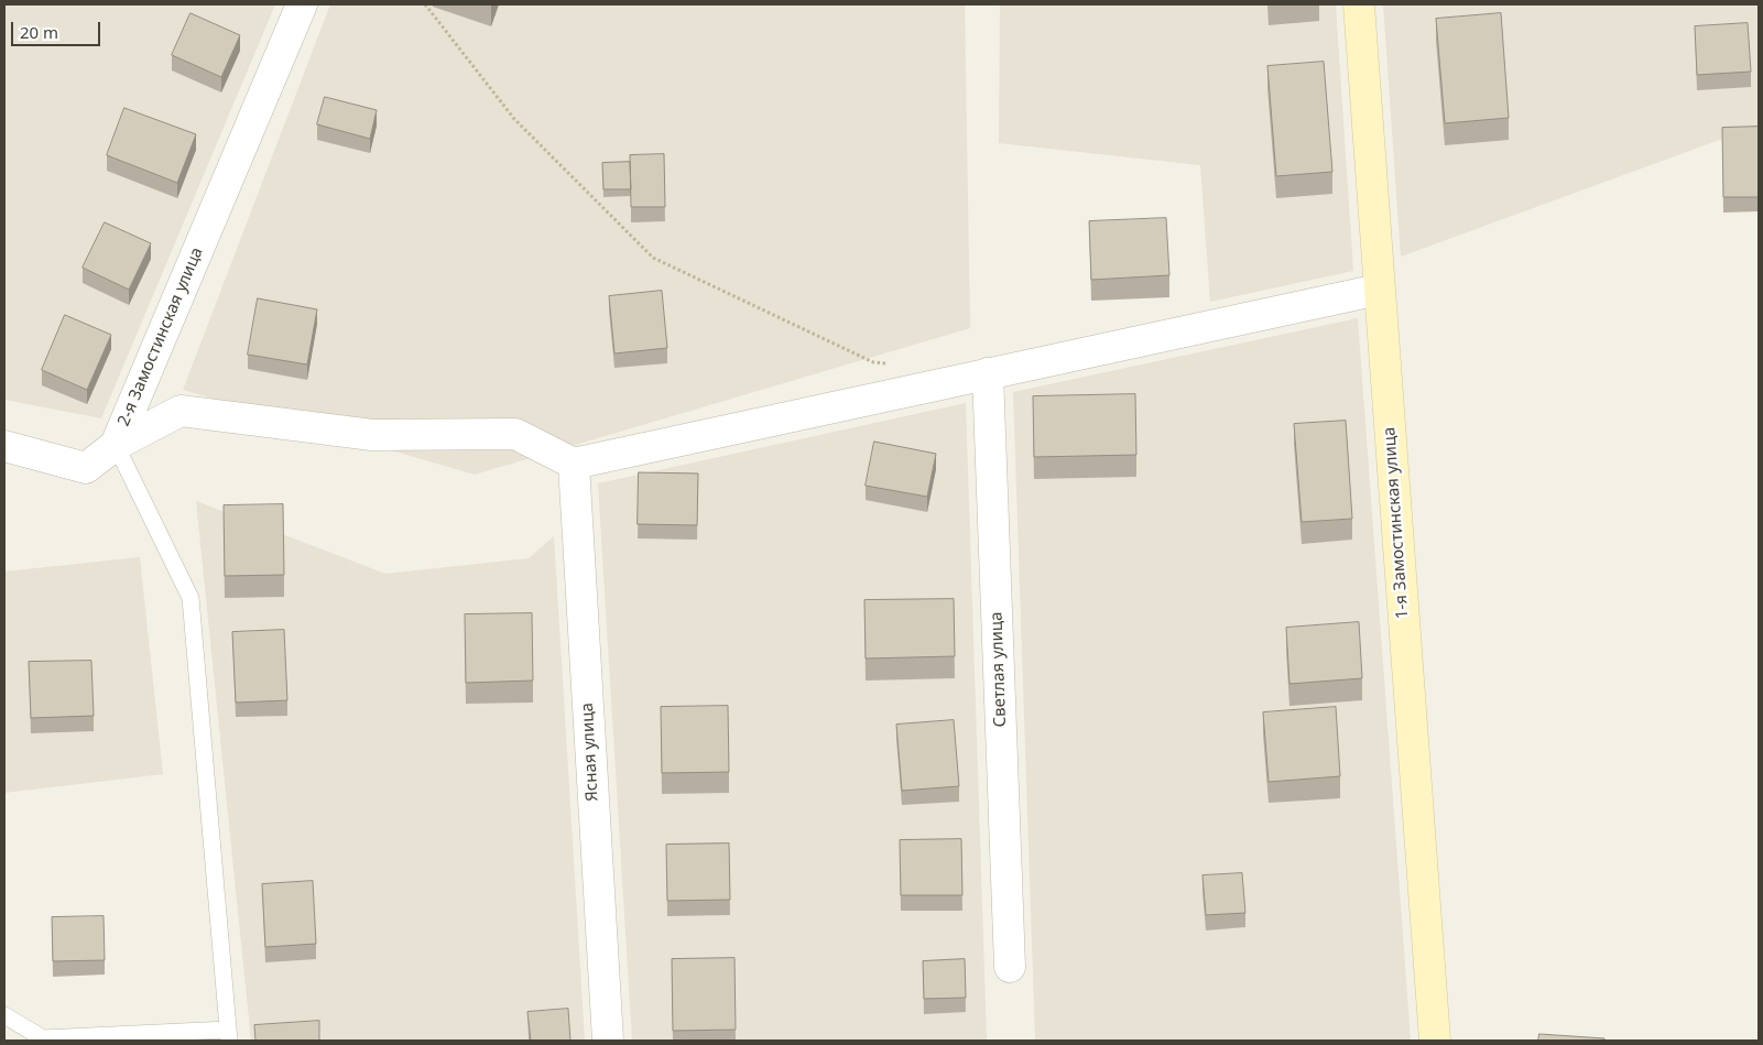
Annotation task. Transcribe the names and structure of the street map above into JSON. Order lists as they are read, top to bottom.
{
  "streets": {
    "street": [
      "2-я Замостинская улица",
      "1-я Замостинская улица",
      "Светлая улица",
      "Ясная улица"
    ]
  },
  "crossings": [
    ["2-я Замостинская улица", "Ясная улица"]
  ],
  "scale_bar": "20 m"
}
